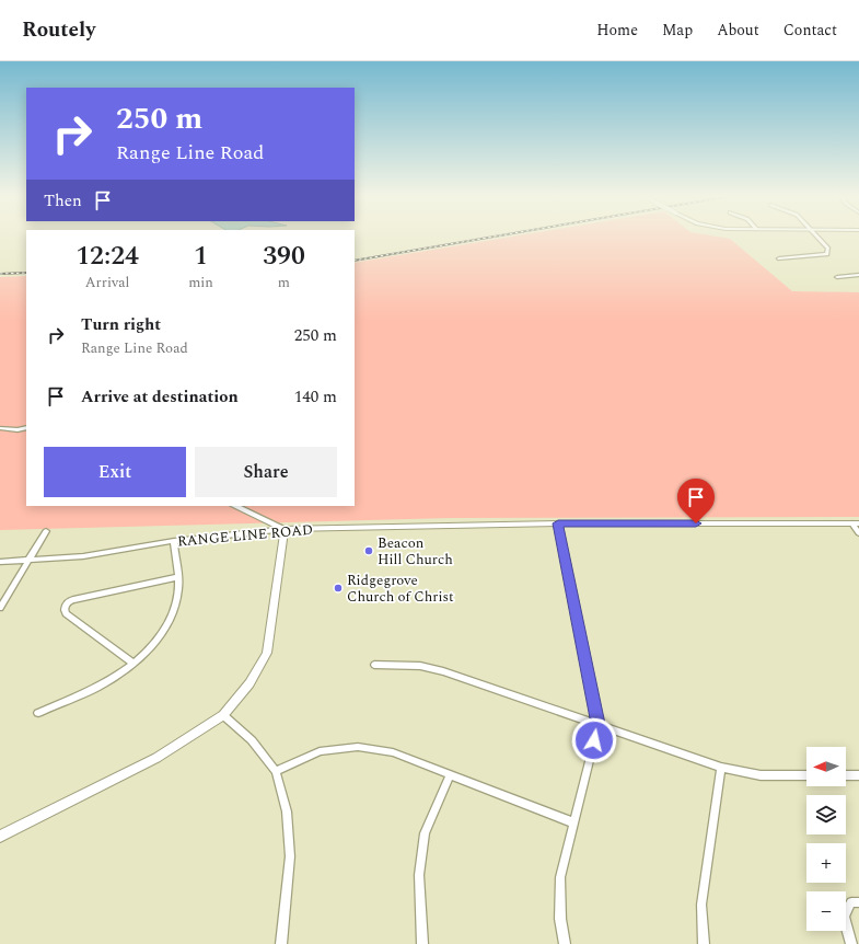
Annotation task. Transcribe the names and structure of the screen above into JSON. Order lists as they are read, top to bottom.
{
  "streets": {
    "street": ["RANGE LINE ROAD"]
  },
  "places": ["Beacon Hill Church", "Ridgegrove Church of Christ"],
  "north": "left",
  "page": {
    "header": "Routely",
    "nav": [
      "Home",
      "Map",
      "About",
      "Contact"
    ],
    "turn": ["250 m", "Range Line Road"],
    "then": "Then",
    "eta": [
      "12:24",
      "Arrival",
      "1",
      "min",
      "390",
      "m"
    ],
    "list": [
      {
        "name": "Turn right",
        "note": "Range Line Road",
        "value": "250 m"
      },
      {
        "name": "Arrive at destination",
        "value": "140 m"
      }
    ],
    "buttons": ["Exit", "Share"],
    "map_buttons": ["+", "−"]
  }
}
